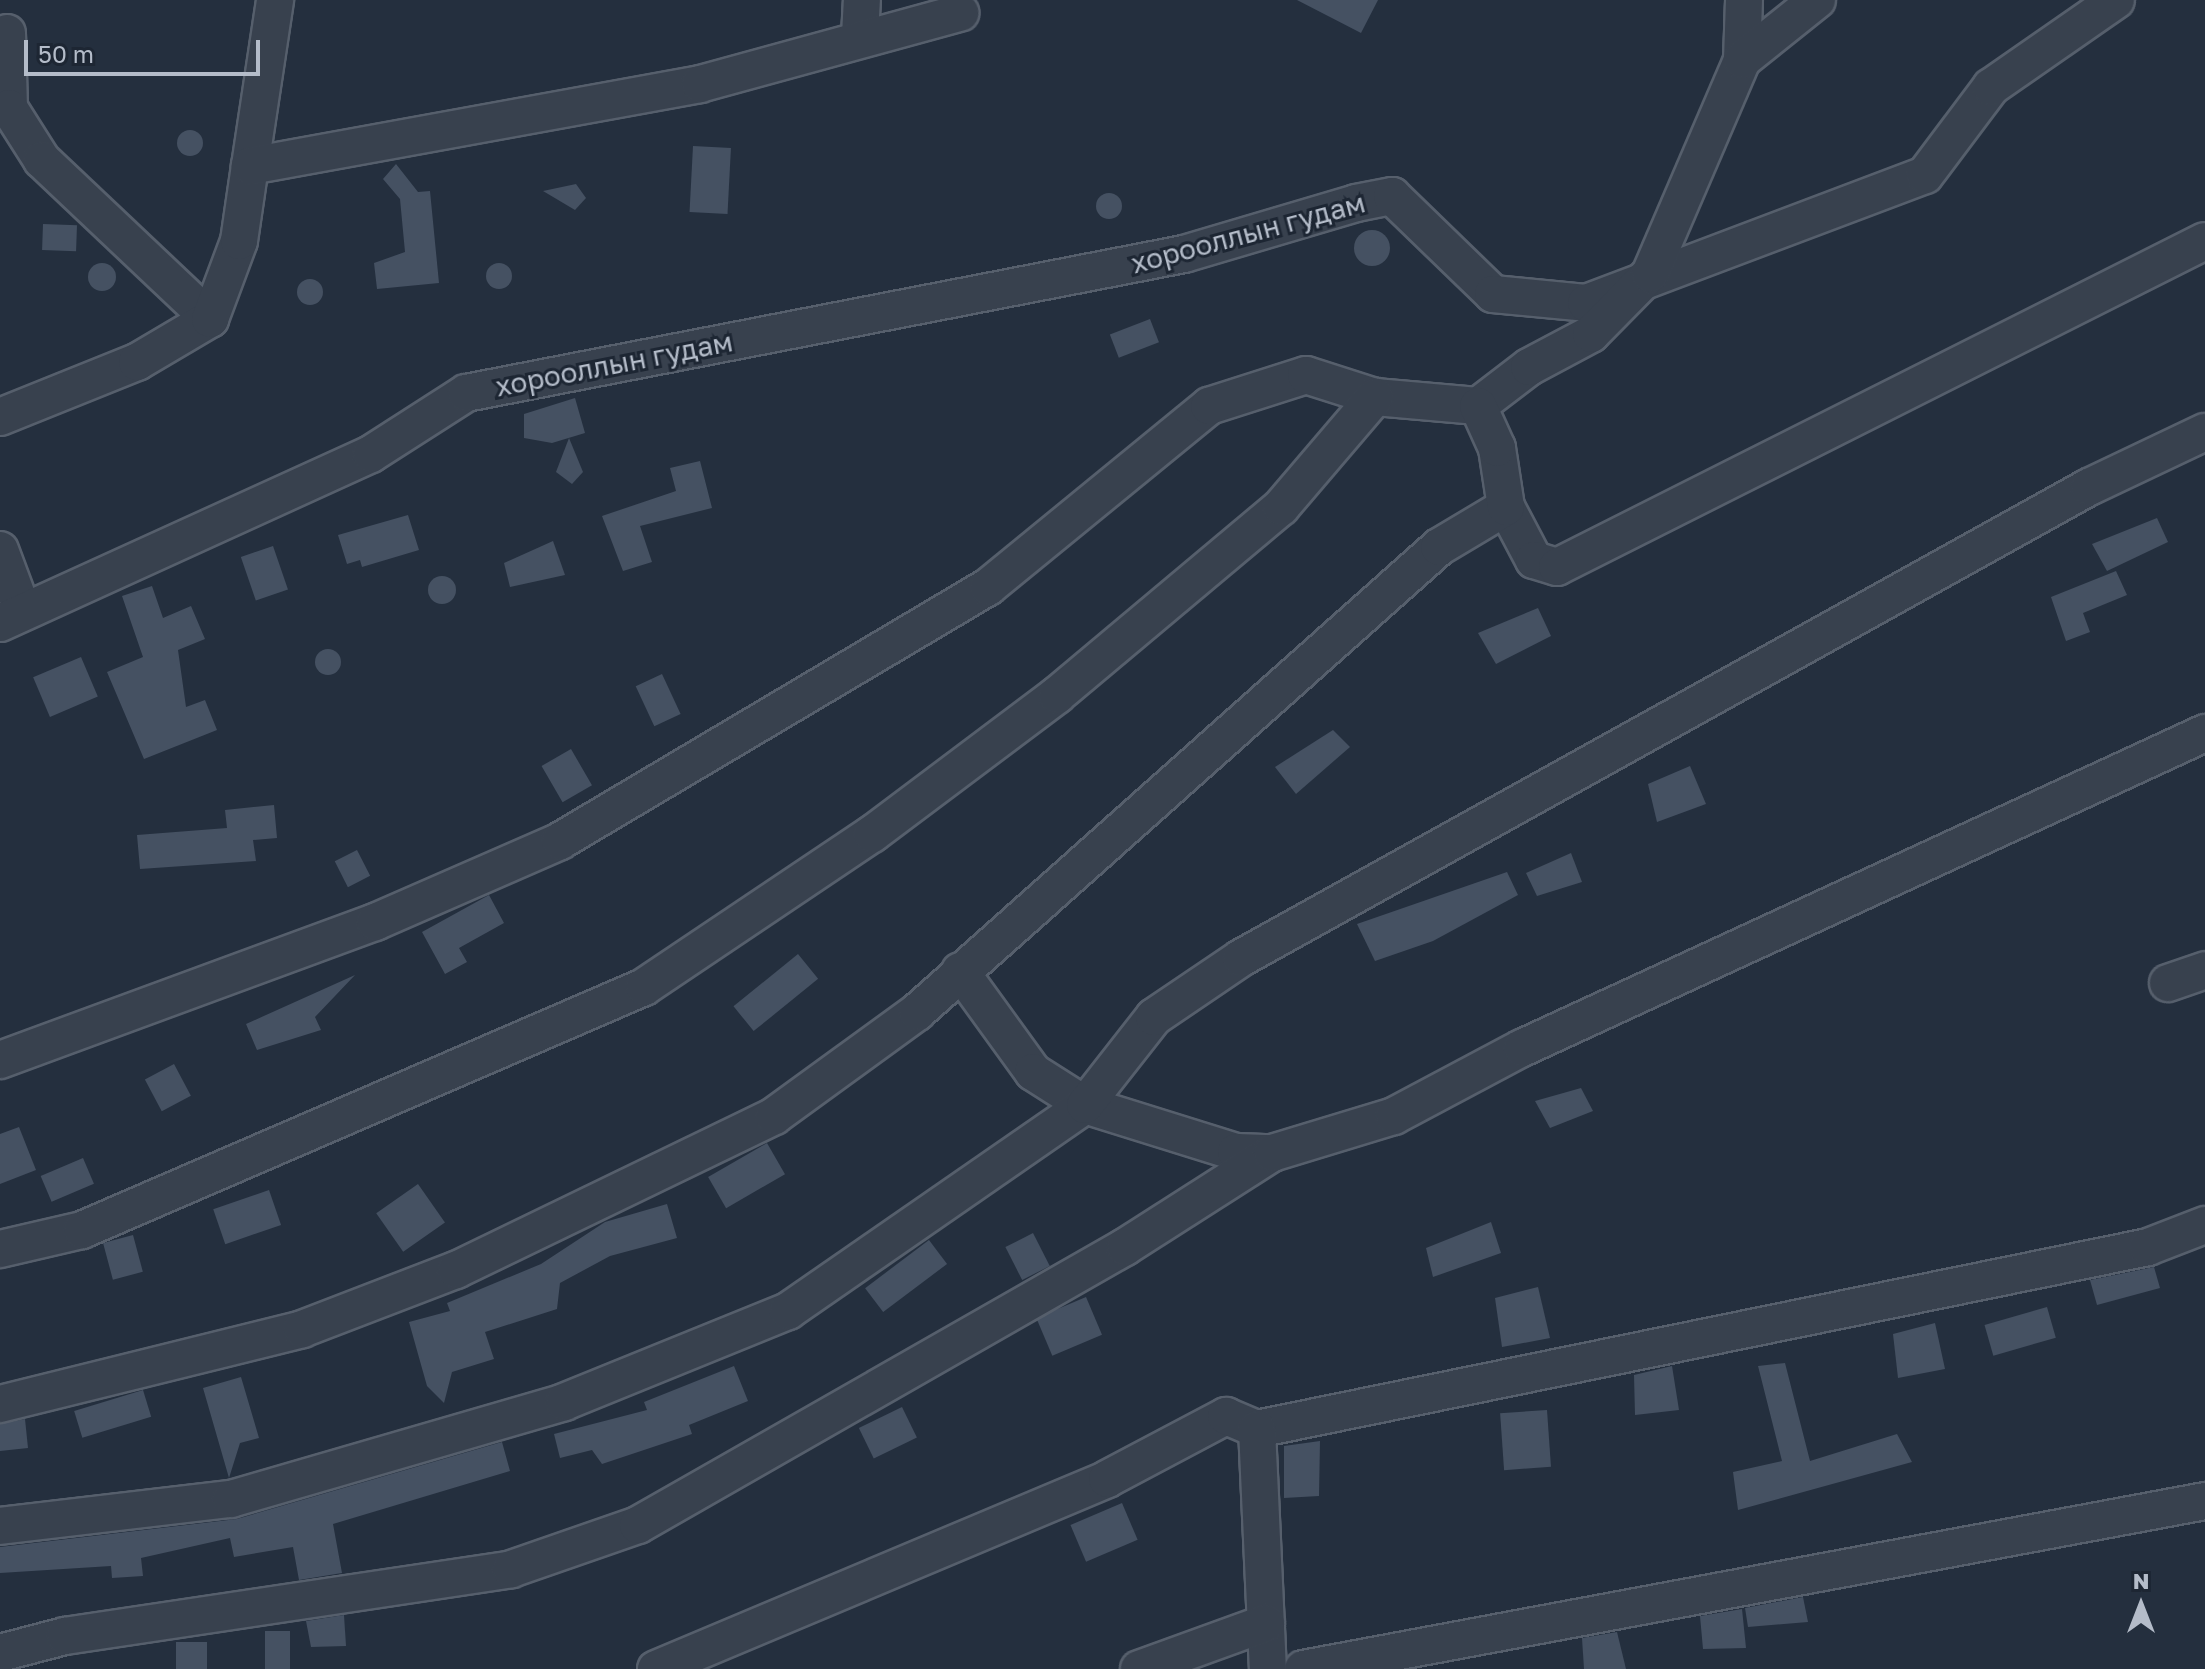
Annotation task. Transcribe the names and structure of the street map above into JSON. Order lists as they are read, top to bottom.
{
  "streets": {
    "street": ["хорооллын гудам"]
  },
  "scale_bar": "50 m",
  "north": "top"
}
